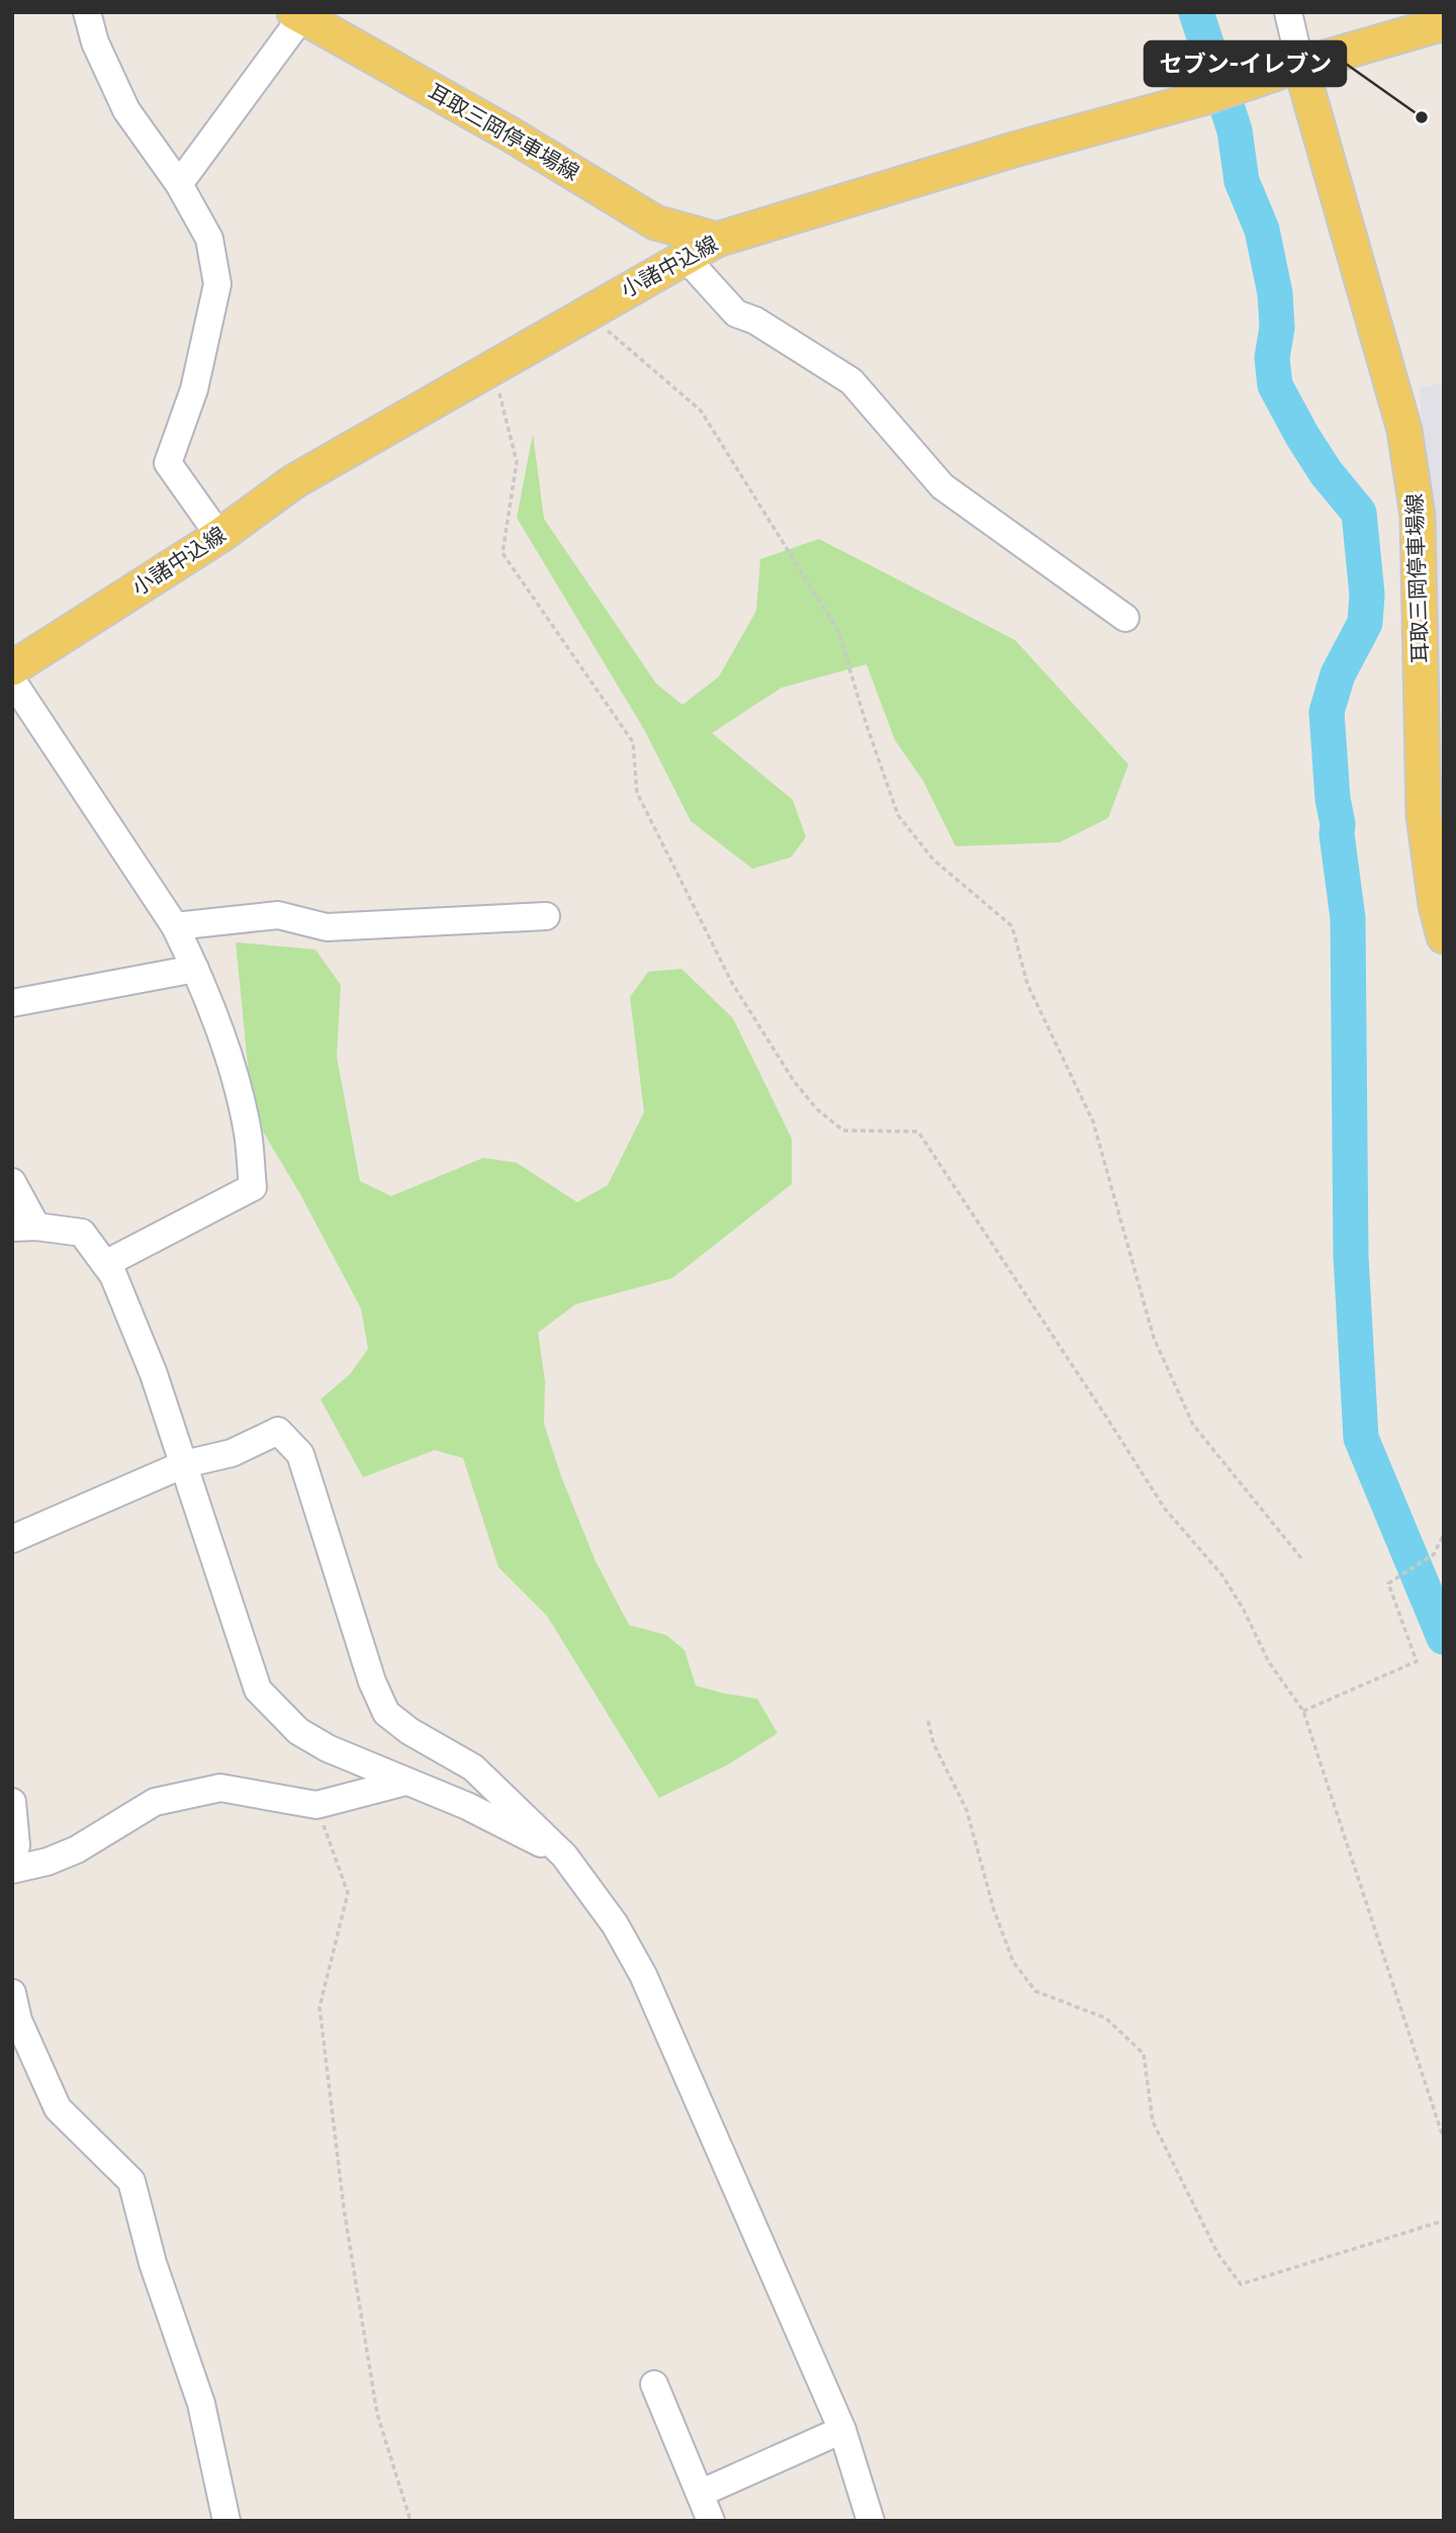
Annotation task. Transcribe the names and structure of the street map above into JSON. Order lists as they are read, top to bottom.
{
  "streets": {
    "main road": ["耳取三岡停車場線", "小諸中込線"]
  },
  "crossings": [
    ["耳取三岡停車場線", "小諸中込線"]
  ],
  "places": ["セブン-イレブン"]
}
